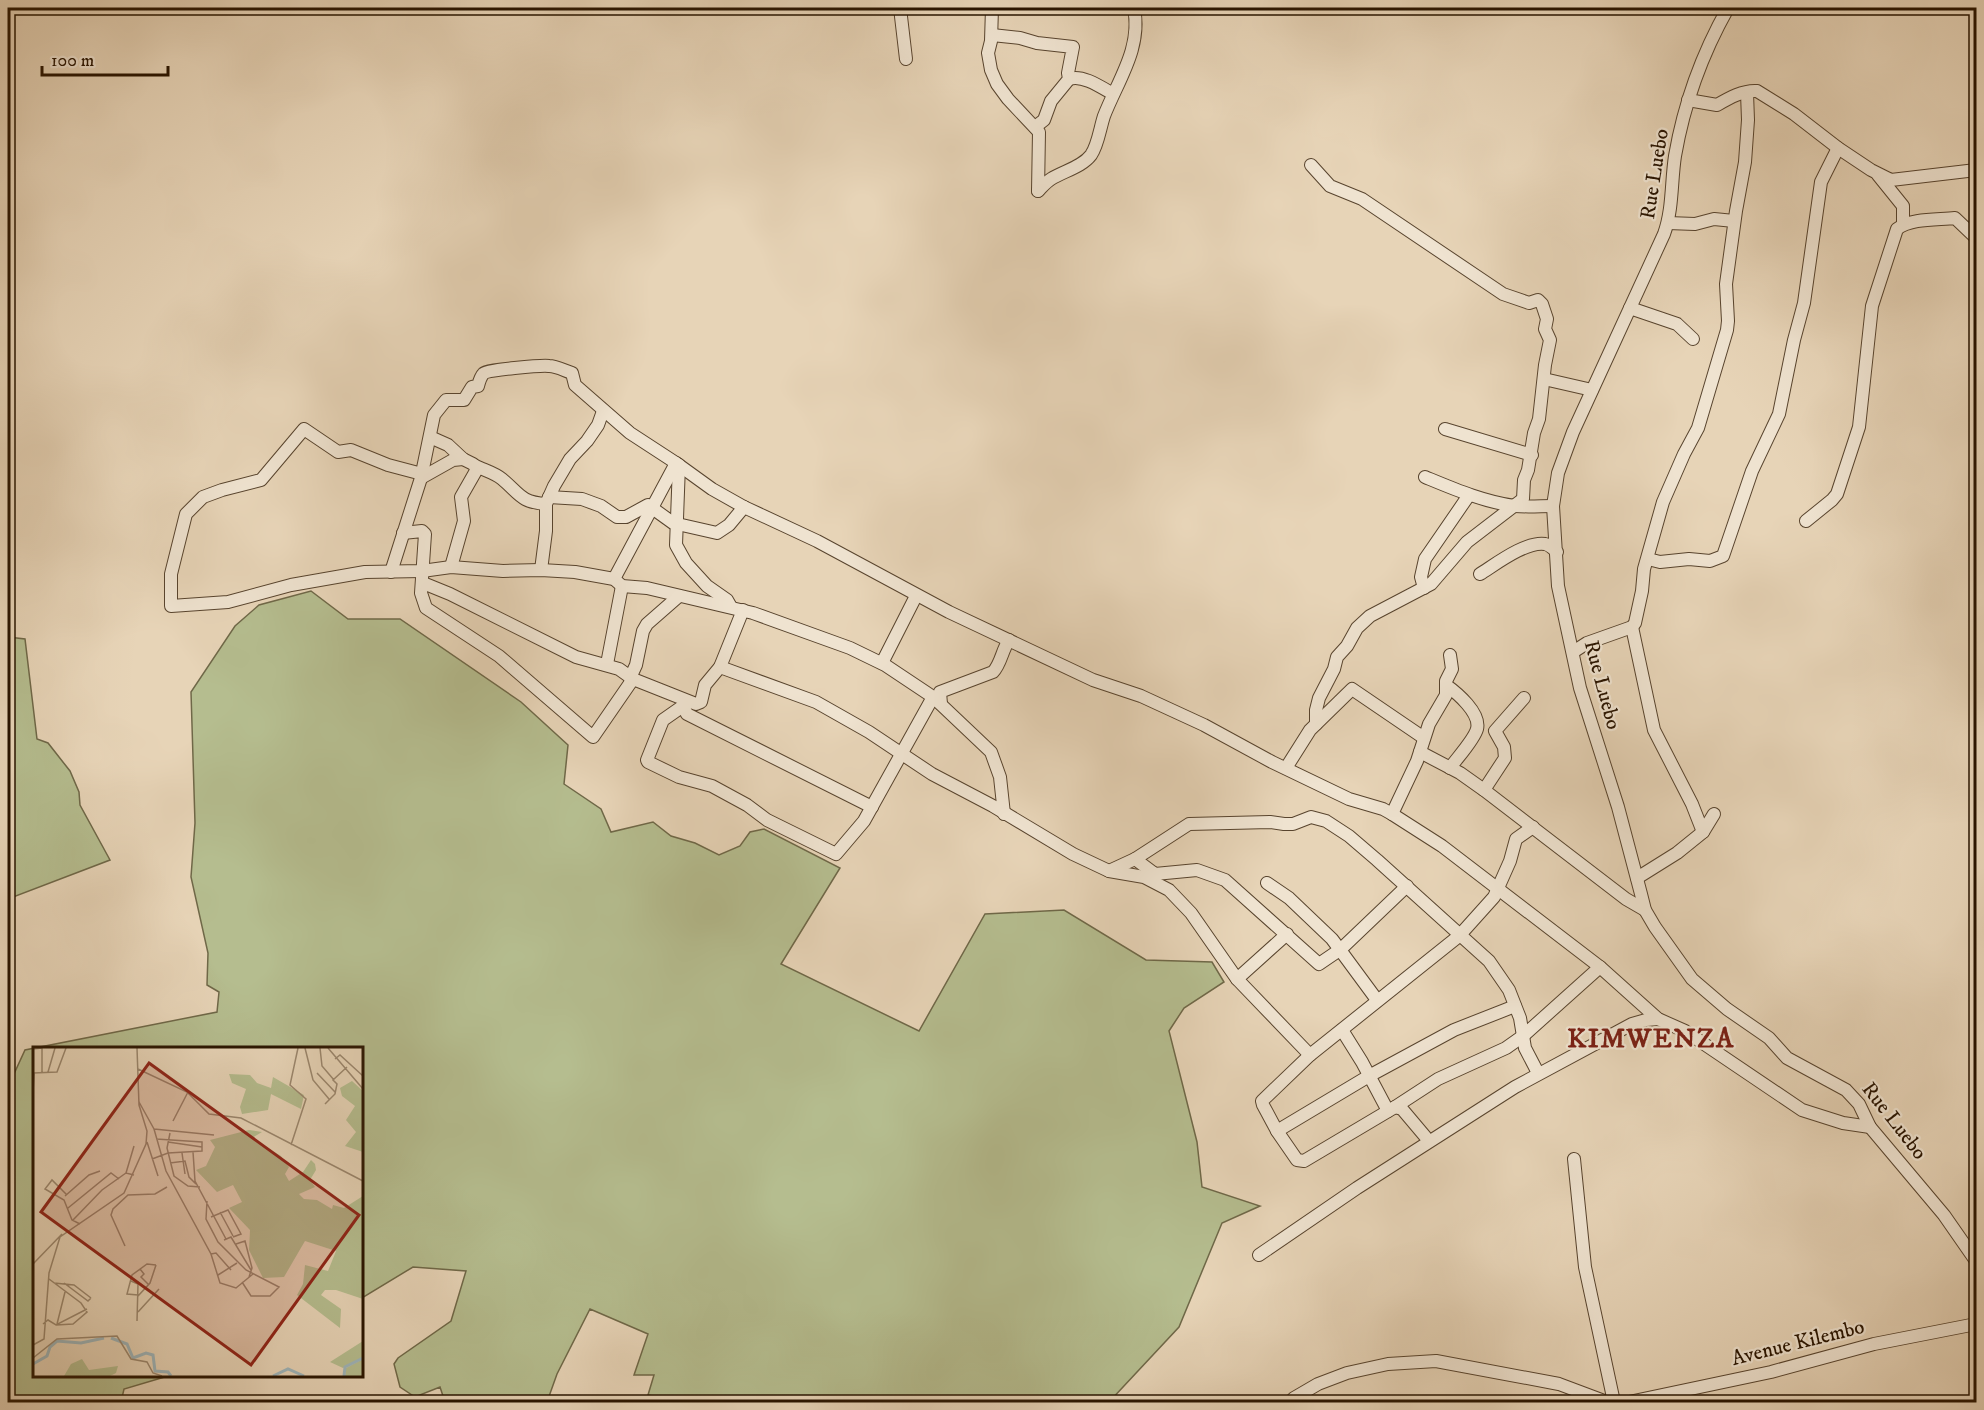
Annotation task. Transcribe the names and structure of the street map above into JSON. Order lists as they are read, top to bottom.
{
  "streets": {
    "street": ["Rue Luebo", "Avenue Kilembo"]
  },
  "districts": ["KIMWENZA"],
  "scale_bar": "100 m"
}
